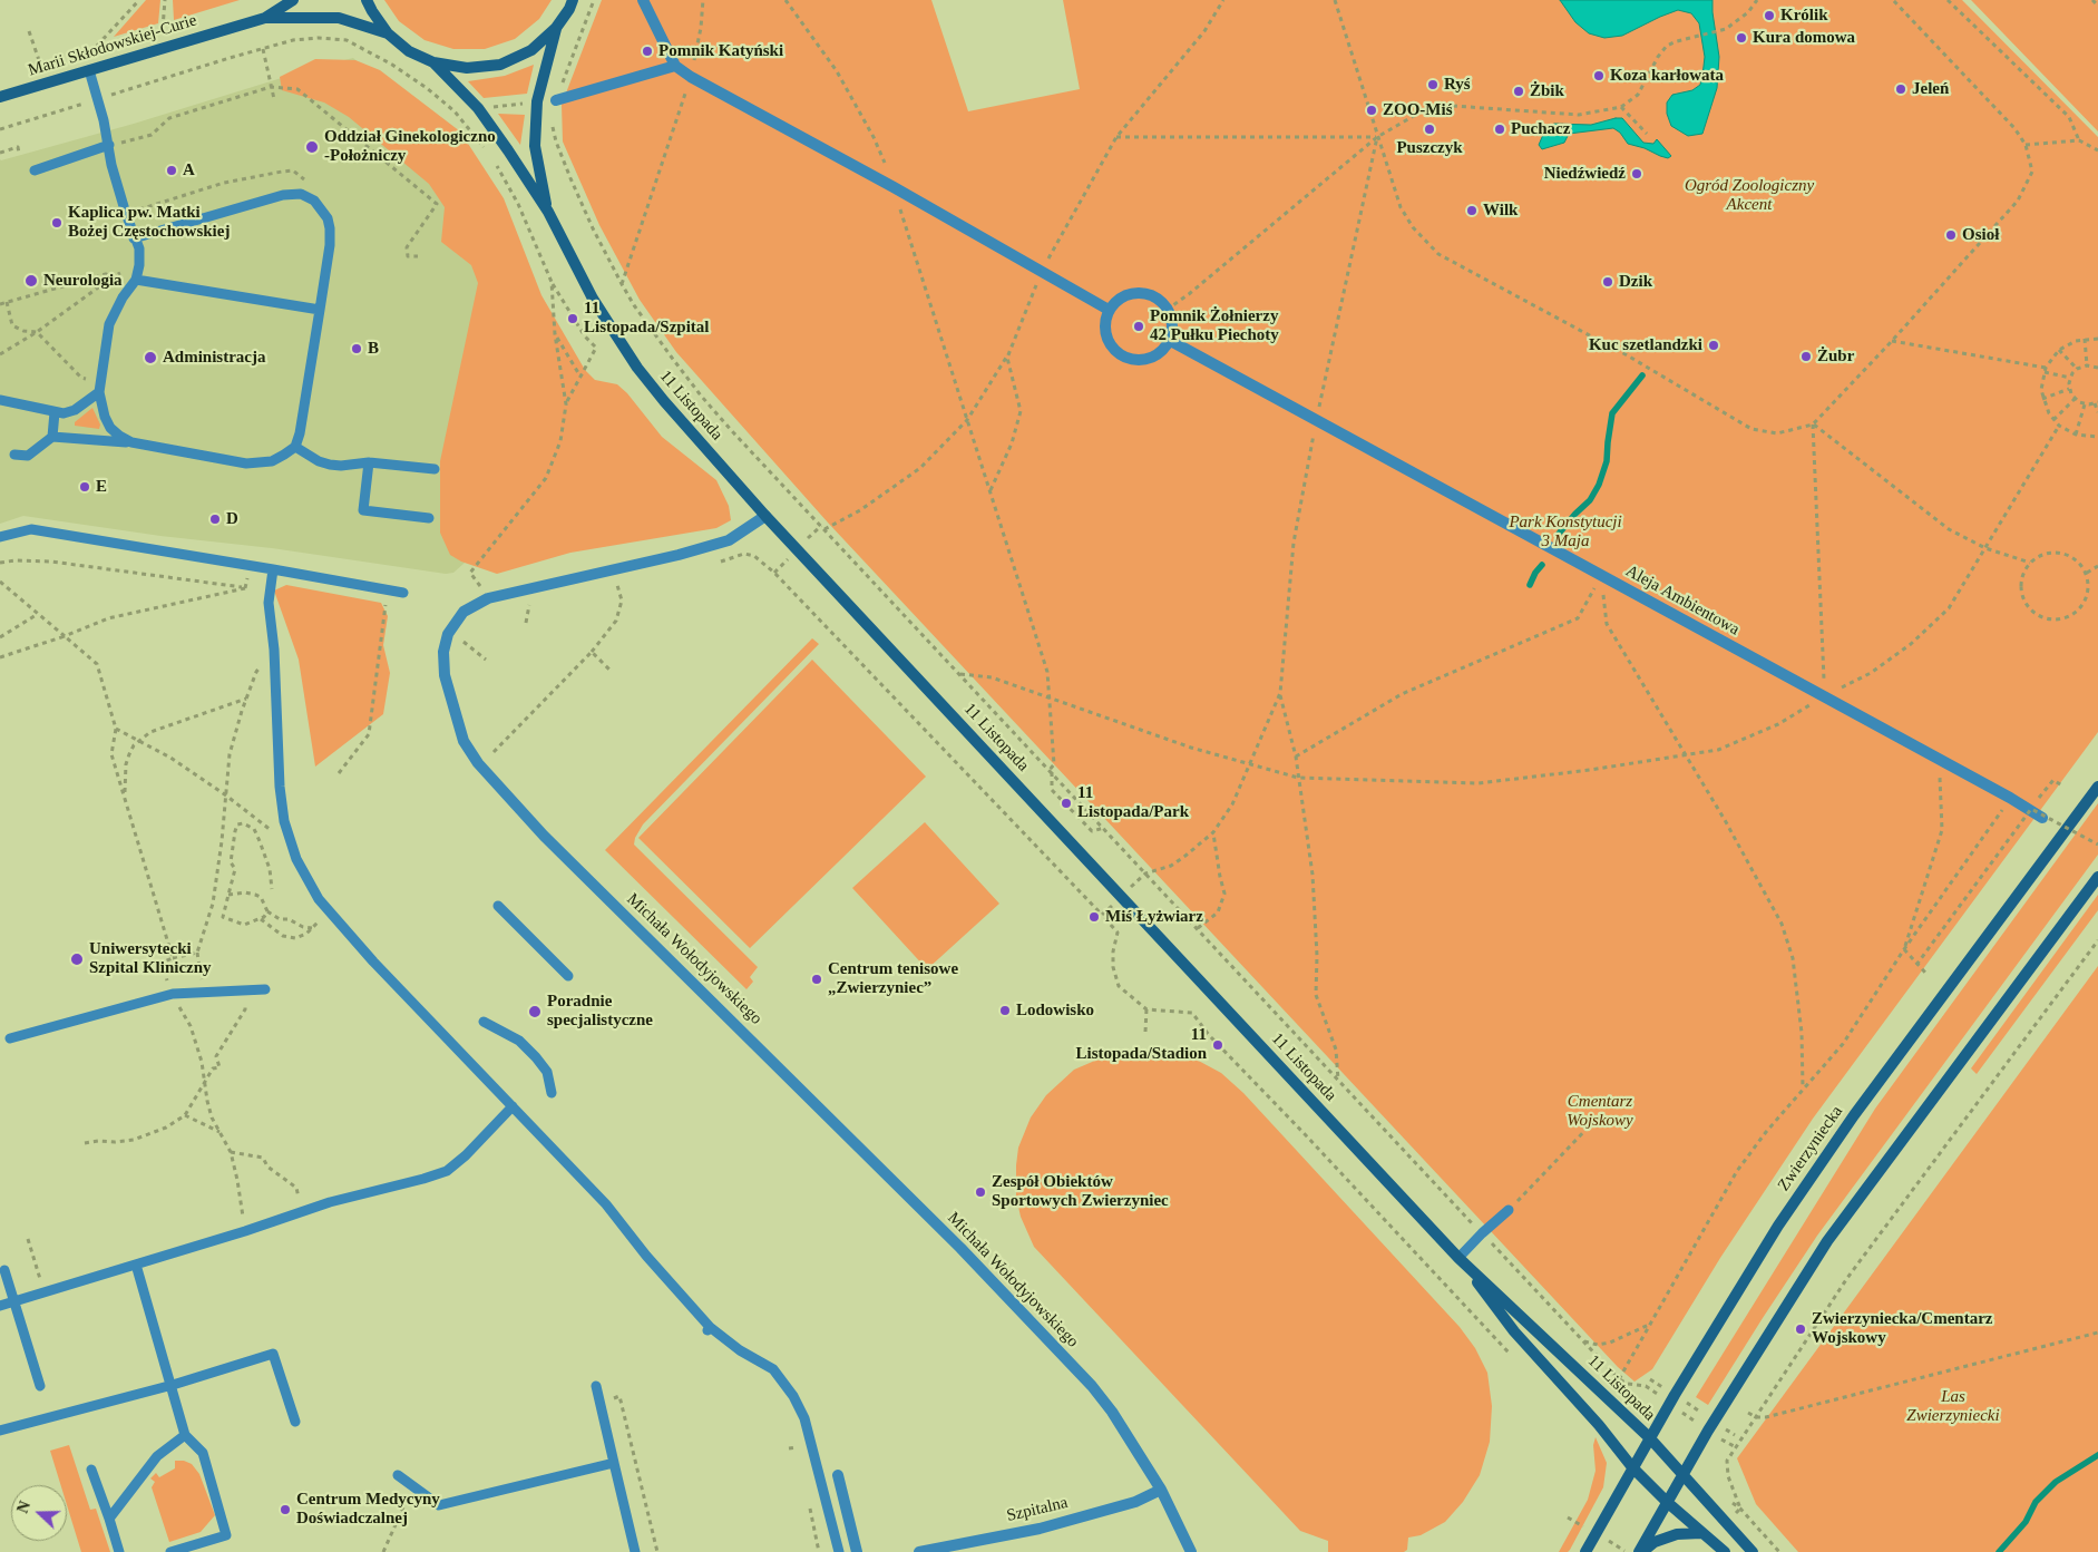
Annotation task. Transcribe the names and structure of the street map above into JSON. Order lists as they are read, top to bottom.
{
  "streets": {
    "street": [
      "Marii Skłodowskiej-Curie",
      "11 Listopada",
      "Aleja Ambientowa",
      "Michała Wołodyjowskiego",
      "Zwierzyniecka",
      "Szpitalna"
    ]
  },
  "crossings": [
    ["11 Listopada", "Michała Wołodyjowskiego"],
    ["11 Listopada", "Zwierzyniecka"],
    ["Michała Wołodyjowskiego", "Szpitalna"]
  ],
  "parks": [
    "Ogród Zoologiczny Akcent",
    "Park Konstytucji 3 Maja",
    "Cmentarz Wojskowy",
    "Las Zwierzyniecki"
  ],
  "places": [
    "Królik",
    "Kura domowa",
    "Pomnik Katyński",
    "Koza karłowata",
    "Ryś",
    "Jeleń",
    "Żbik",
    "ZOO-Miś",
    "Puszczyk",
    "Puchacz",
    "Oddział Ginekologiczno -Położniczy",
    "A",
    "Niedźwiedź",
    "Wilk",
    "Kaplica pw. Matki Bożej Częstochowskiej",
    "Osioł",
    "Neurologia",
    "Dzik",
    "11 Listopada/Szpital",
    "Pomnik Żołnierzy 42 Pułku Piechoty",
    "Kuc szetlandzki",
    "B",
    "Żubr",
    "Administracja",
    "E",
    "D",
    "11 Listopada/Park",
    "Miś Łyżwiarz",
    "Uniwersytecki Szpital Kliniczny",
    "Centrum tenisowe „Zwierzyniec”",
    "Lodowisko",
    "Poradnie specjalistyczne",
    "11 Listopada/Stadion",
    "Zespół Obiektów Sportowych Zwierzyniec",
    "Zwierzyniecka/Cmentarz Wojskowy",
    "Centrum Medycyny Doświadczalnej"
  ],
  "north": "left"
}
